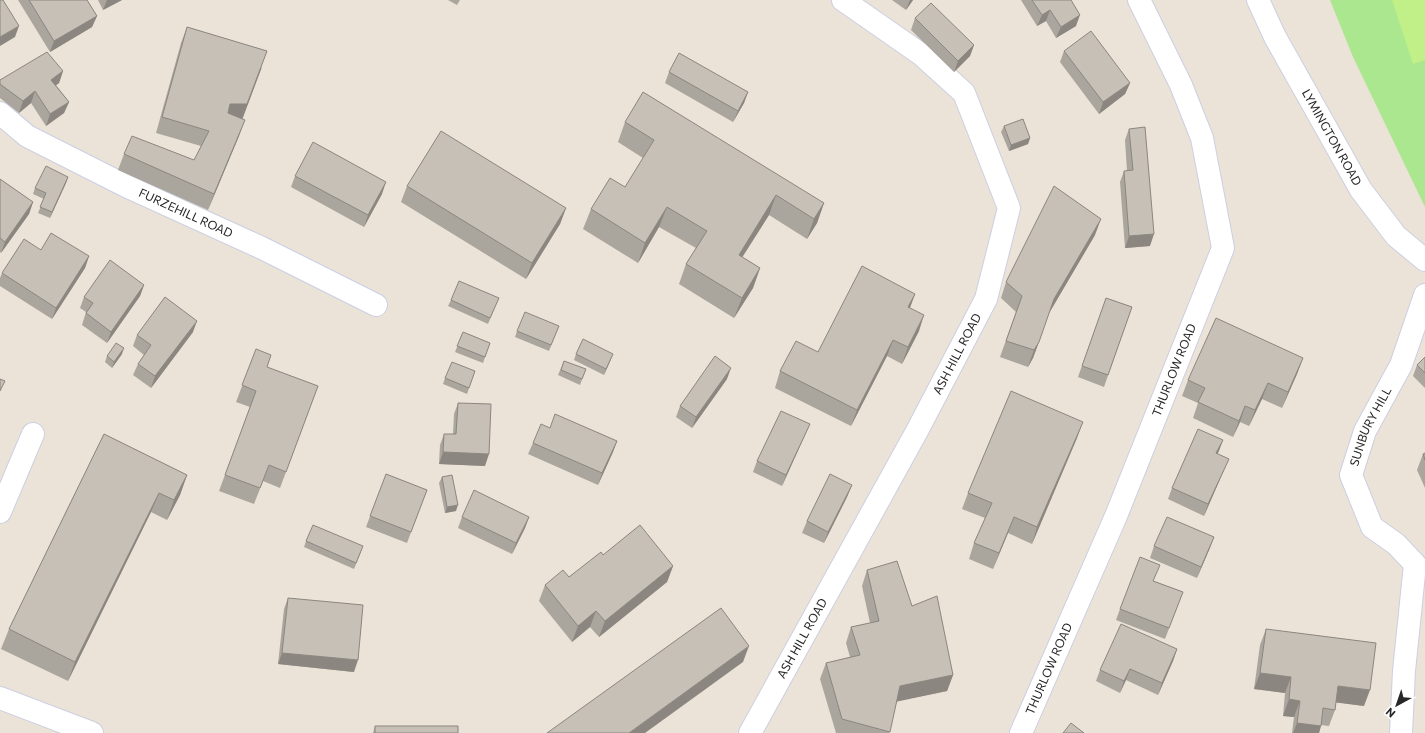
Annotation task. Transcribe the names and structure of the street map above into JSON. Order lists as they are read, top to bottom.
{
  "streets": {
    "street": [
      "LYMINGTON ROAD",
      "FURZEHILL ROAD",
      "ASH HILL ROAD",
      "THURLOW ROAD",
      "SUNBURY HILL"
    ]
  },
  "north": "bottom left"
}
